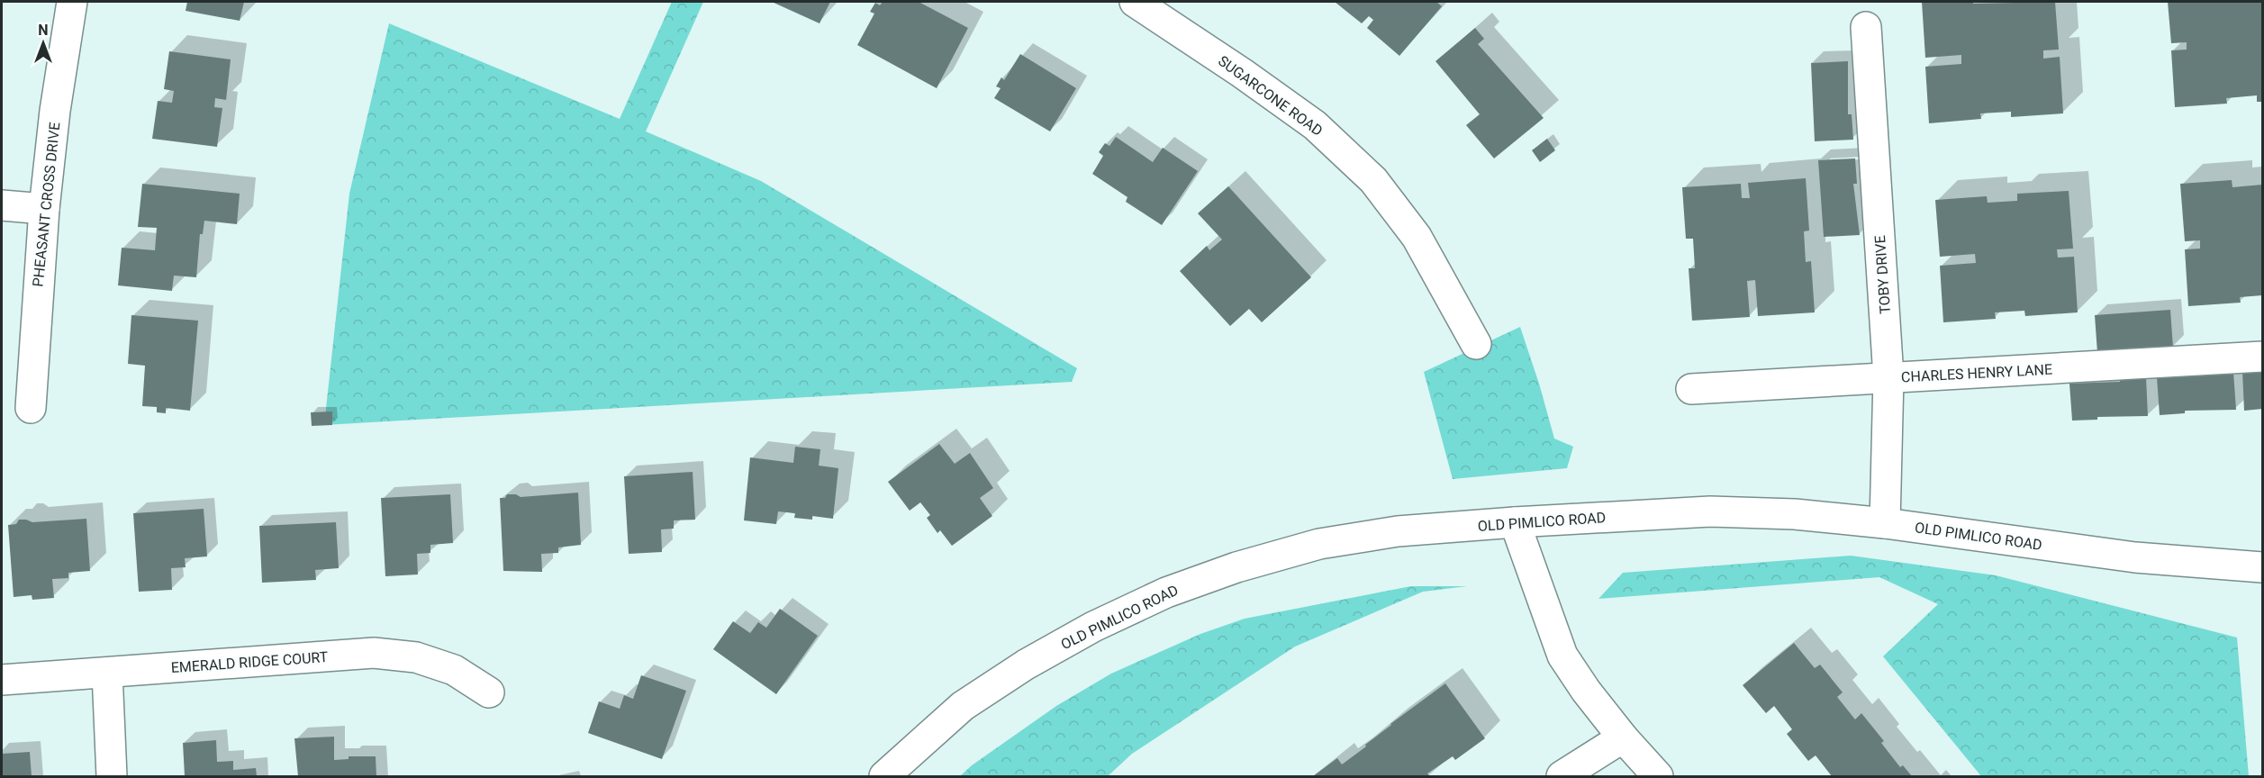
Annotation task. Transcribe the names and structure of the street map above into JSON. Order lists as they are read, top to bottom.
{
  "streets": {
    "street": [
      "SUGARCONE ROAD",
      "PHEASANT CROSS DRIVE",
      "TOBY DRIVE",
      "CHARLES HENRY LANE",
      "OLD PIMLICO ROAD",
      "EMERALD RIDGE COURT"
    ]
  },
  "crossings": [
    ["TOBY DRIVE", "CHARLES HENRY LANE"],
    ["TOBY DRIVE", "OLD PIMLICO ROAD"]
  ],
  "north": "top"
}
